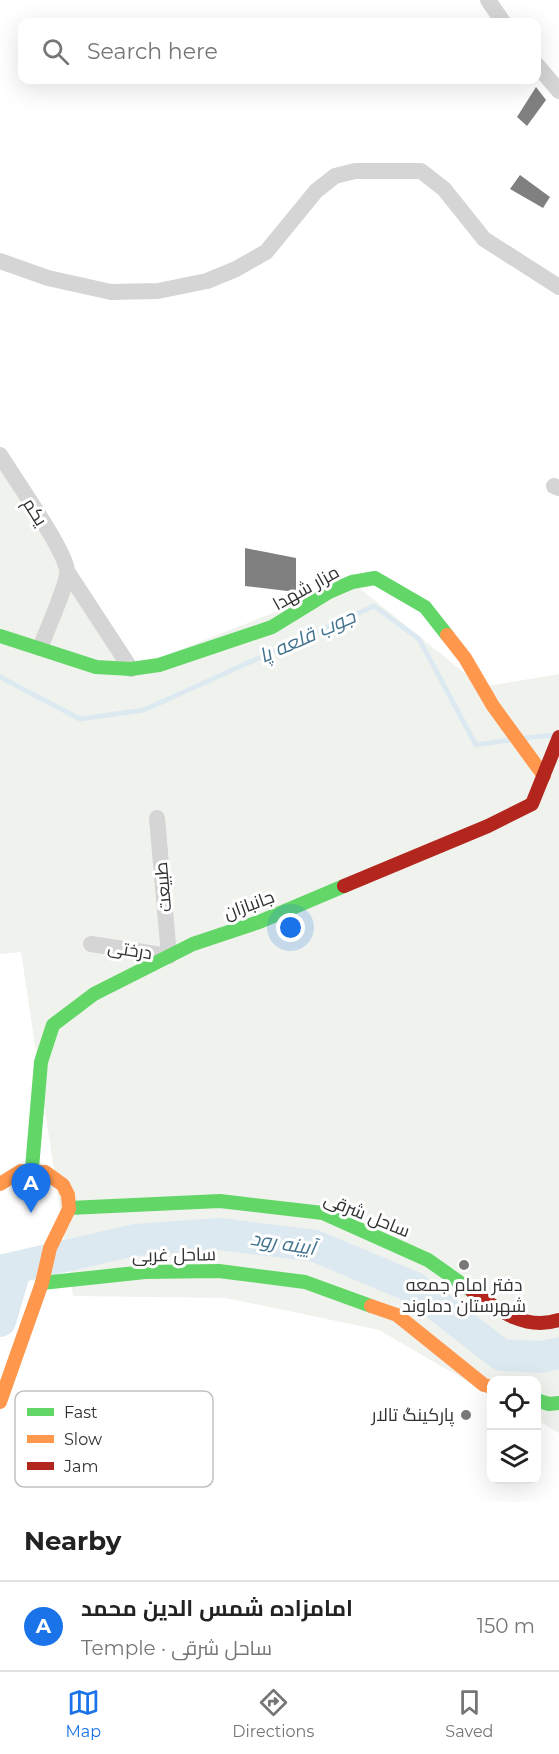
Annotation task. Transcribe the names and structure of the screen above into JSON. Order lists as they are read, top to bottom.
{
  "streets": {
    "street": [
      "یکم",
      "مزار شهدا",
      "طبیعت",
      "جانبازان",
      "درختی",
      "ساحل شرقی",
      "ساحل غربی"
    ]
  },
  "crossings": [
    ["یکم", "مزار شهدا"],
    ["مزار شهدا", "جانبازان"],
    ["طبیعت", "جانبازان"],
    ["طبیعت", "درختی"],
    ["جانبازان", "درختی"]
  ],
  "water": ["جوب قلعه پا", "آیینه رود"],
  "places": ["دفتر امام جمعه شهرستان دماوند", "پارکینگ تالار"],
  "legend": ["Fast", "Slow", "Jam"],
  "page": {
    "search": "Search here",
    "pins": "A",
    "heading": "Nearby",
    "list": [
      {
        "mark": "A",
        "name": "امامزاده شمس الدین محمد",
        "note": "Temple · ساحل شرقی",
        "value": "150 m"
      }
    ],
    "nav": ["Map", "Directions", "Saved"]
  }
}
